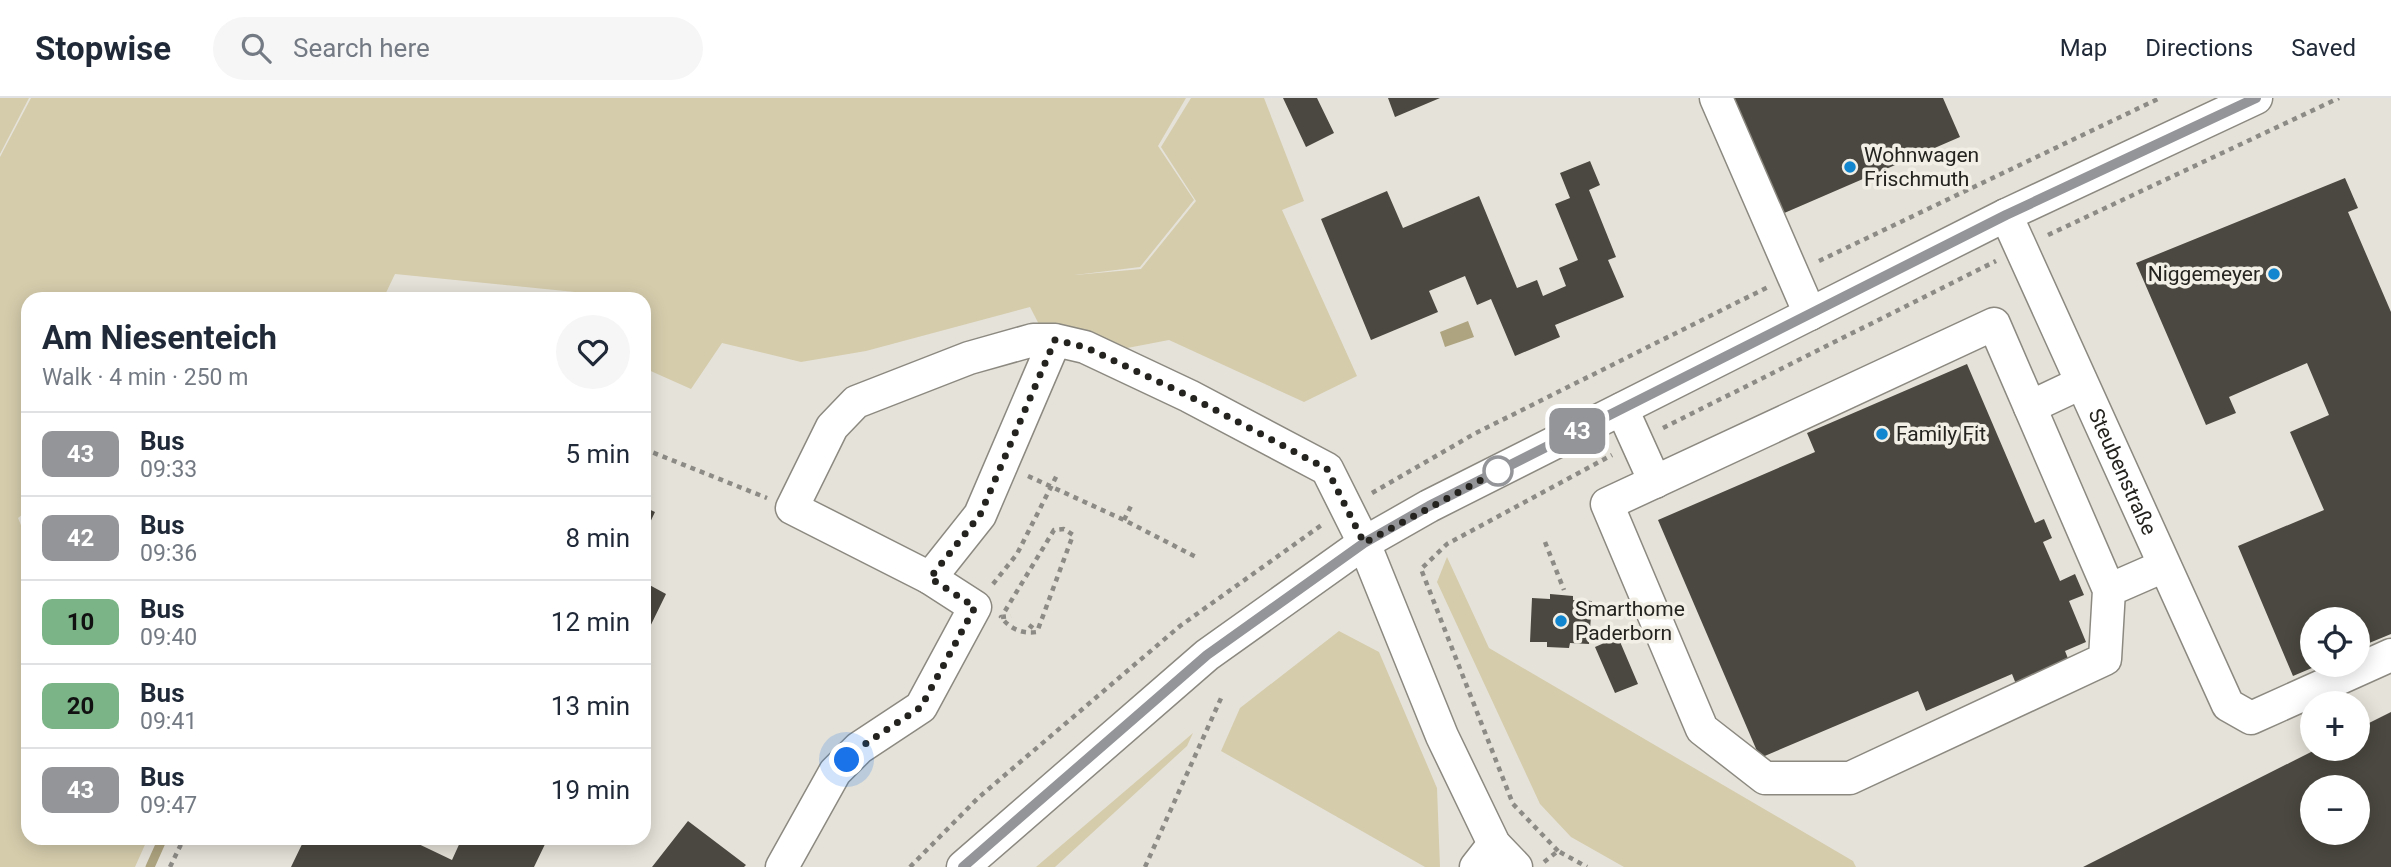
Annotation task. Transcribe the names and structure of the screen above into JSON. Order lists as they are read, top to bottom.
{
  "streets": {
    "street": ["Steubenstraße"]
  },
  "places": [
    "Wohnwagen Frischmuth",
    "Niggemeyer",
    "Family Fit",
    "Smarthome Paderborn"
  ],
  "lines": ["bus line 43"],
  "page": {
    "header": "Stopwise",
    "search": "Search here",
    "nav": ["Map", "Directions", "Saved"],
    "on_map": "43",
    "heading": ["Am Niesenteich", "Walk · 4 min · 250 m"],
    "list": [
      {
        "mark": "43",
        "name": "Bus",
        "note": "09:33",
        "value": "5 min"
      },
      {
        "mark": "42",
        "name": "Bus",
        "note": "09:36",
        "value": "8 min"
      },
      {
        "mark": "10",
        "name": "Bus",
        "note": "09:40",
        "value": "12 min"
      },
      {
        "mark": "20",
        "name": "Bus",
        "note": "09:41",
        "value": "13 min"
      },
      {
        "mark": "43",
        "name": "Bus",
        "note": "09:47",
        "value": "19 min"
      }
    ],
    "map_buttons": ["+", "−"]
  }
}
